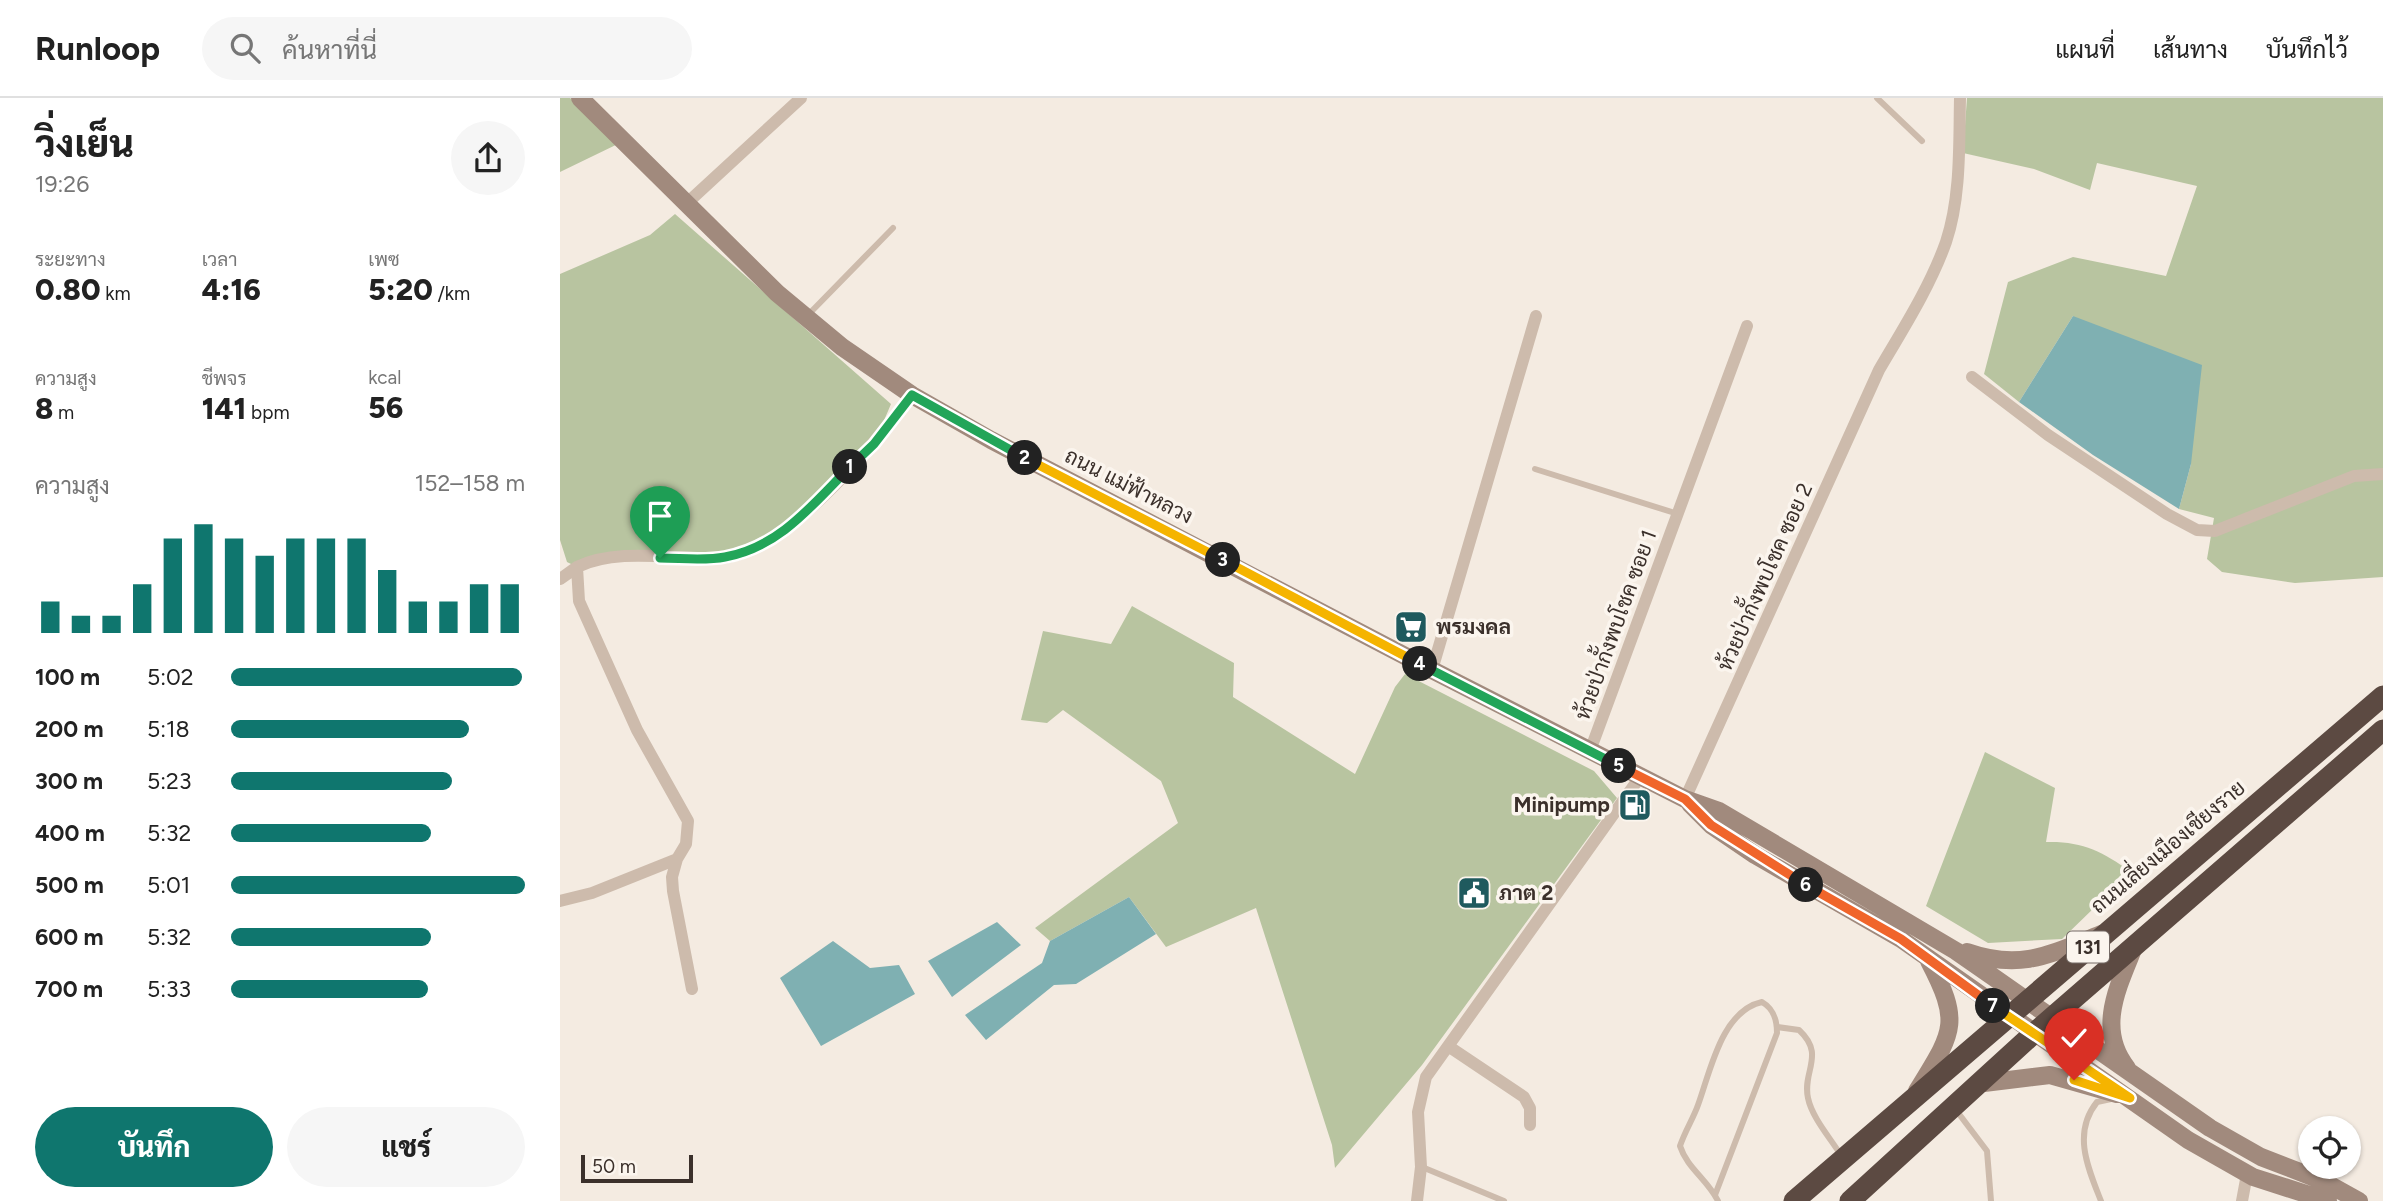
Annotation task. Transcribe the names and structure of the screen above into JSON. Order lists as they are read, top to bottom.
{
  "streets": {
    "highway": ["ถนนเลี่ยงเมืองเชียงราย", "131"],
    "street": ["ถนน แม่ฟ้าหลวง", "ห้วยป่ากั้งพบโชค ซอย 2", "ห้วยป่ากั้งพบโชค ซอย 1"]
  },
  "crossings": [
    ["ถนน แม่ฟ้าหลวง", "ห้วยป่ากั้งพบโชค ซอย 2"],
    ["ถนน แม่ฟ้าหลวง", "ห้วยป่ากั้งพบโชค ซอย 1"]
  ],
  "places": {
    "supermarket": ["พรมงคล"],
    "fuel station": ["Minipump"],
    "public building": ["ภาต 2"]
  },
  "scale_bar": "50 m",
  "page": {
    "header": "Runloop",
    "search": "ค้นหาที่นี่",
    "nav": ["แผนที่", "เส้นทาง", "บันทึกไว้"],
    "heading": ["วิ่งเย็น", "19:26"],
    "stats": [
      ["ระยะทาง", "0.80 km"],
      ["เวลา", "4:16"],
      ["เพซ", "5:20 /km"],
      ["ความสูง", "8 m"],
      ["ชีพจร", "141 bpm"],
      ["kcal", "56"]
    ],
    "pins": [
      "2",
      "1",
      "3",
      "4",
      "5",
      "6",
      "7"
    ],
    "chart": ["ความสูง", "152–158 m"],
    "list": [
      {
        "name": "100 m",
        "note": "5:02"
      },
      {
        "name": "200 m",
        "note": "5:18"
      },
      {
        "name": "300 m",
        "note": "5:23"
      },
      {
        "name": "400 m",
        "note": "5:32"
      },
      {
        "name": "500 m",
        "note": "5:01"
      },
      {
        "name": "600 m",
        "note": "5:32"
      },
      {
        "name": "700 m",
        "note": "5:33"
      }
    ],
    "buttons": ["บันทึก", "แชร์"],
    "scale": "50 m"
  }
}
